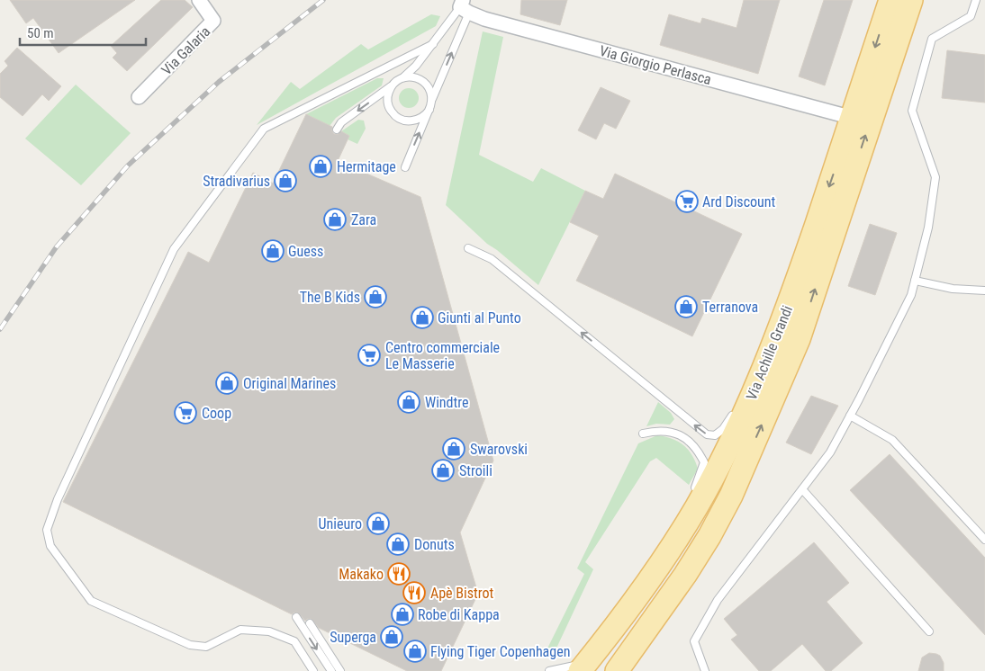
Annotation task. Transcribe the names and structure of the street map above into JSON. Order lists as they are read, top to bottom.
{
  "streets": {
    "main road": ["Via Achille Grandi"],
    "street": ["Via Galaria", "Via Giorgio Perlasca"]
  },
  "crossings": [
    ["Via Giorgio Perlasca", "Via Achille Grandi"]
  ],
  "places": {
    "shop": [
      "Hermitage",
      "Stradivarius",
      "Zara",
      "Guess",
      "The B Kids",
      "Terranova",
      "Giunti al Punto",
      "Original Marines",
      "Windtre",
      "Swarovski",
      "Stroili",
      "Unieuro",
      "Donuts",
      "Robe di Kappa",
      "Superga",
      "Flying Tiger Copenhagen"
    ],
    "supermarket": ["Ard Discount", "Centro commerciale Le Masserie", "Coop"],
    "restaurant": ["Makako", "Apè Bistrot"]
  },
  "scale_bar": "50 m"
}
